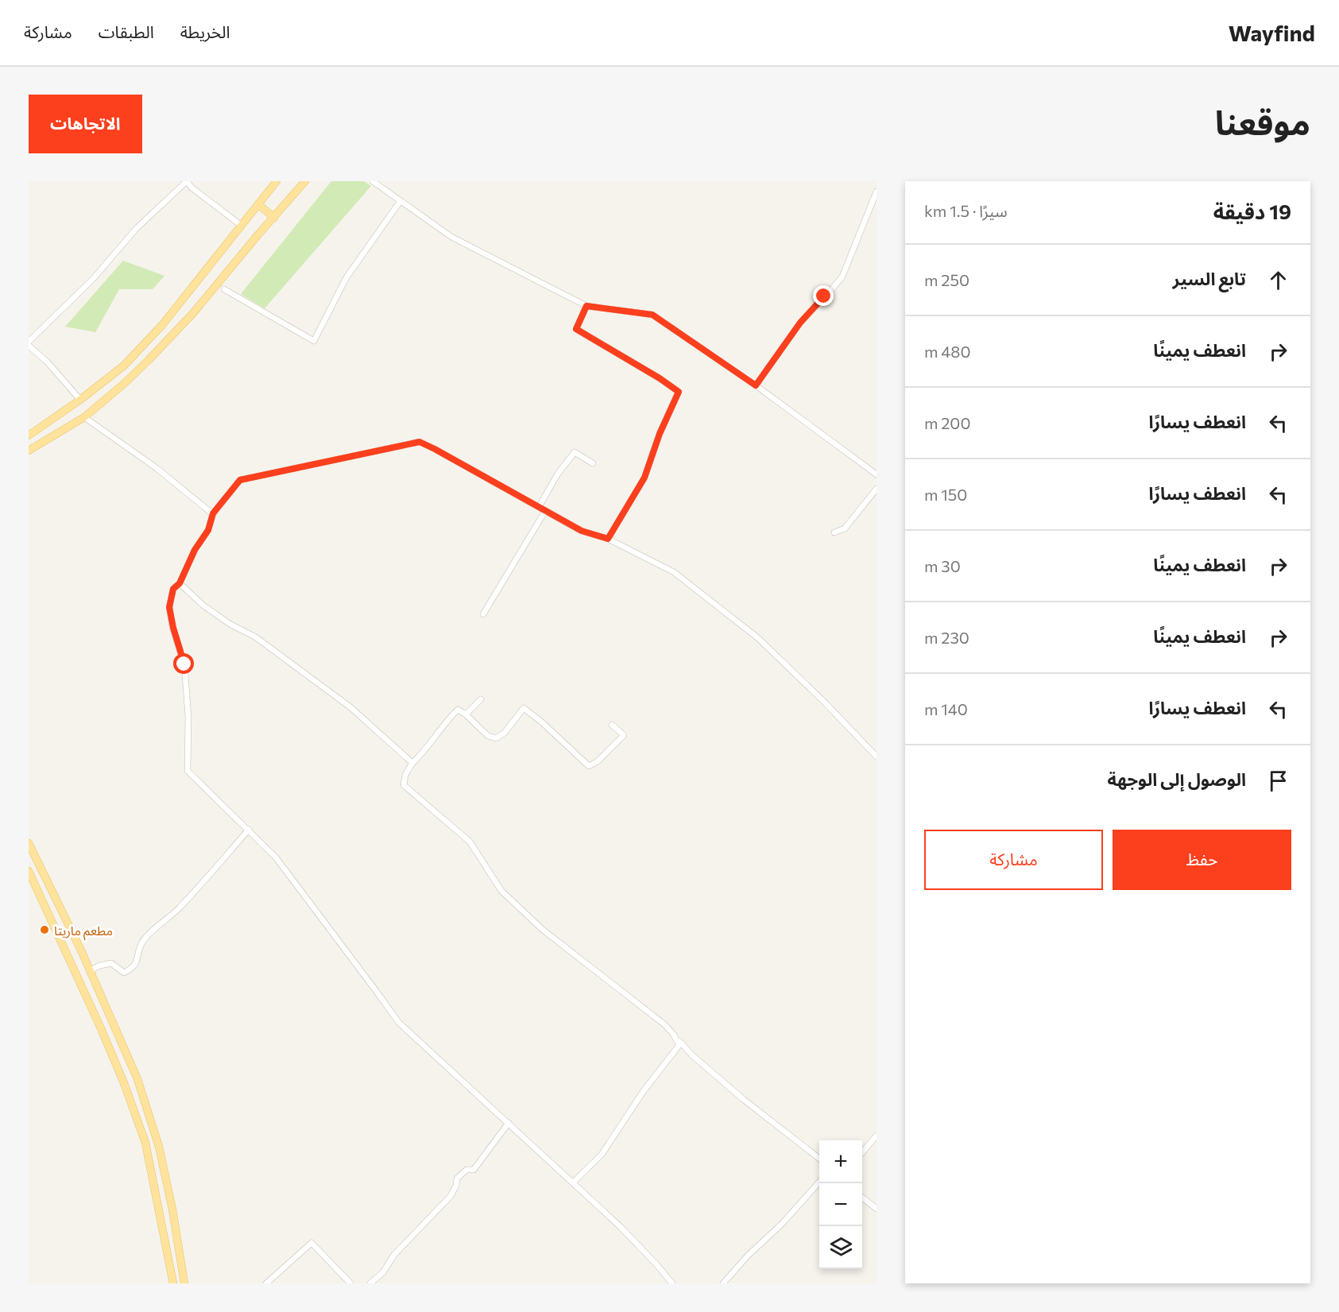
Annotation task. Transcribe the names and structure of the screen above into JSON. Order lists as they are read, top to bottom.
{
  "places": ["مطعم ماريتا"],
  "page": {
    "header": "Wayfind",
    "nav": ["الخريطة", "الطبقات", "مشاركة"],
    "title": "موقعنا",
    "buttons": [
      "الاتجاهات",
      ["حفظ", "مشاركة"]
    ],
    "heading": ["19 دقيقة", "سيرًا · 1.5 km"],
    "list": [
      ["تابع السير", "250 m"],
      ["انعطف يمينًا", "480 m"],
      ["انعطف يسارًا", "200 m"],
      ["انعطف يسارًا", "150 m"],
      ["انعطف يمينًا", "30 m"],
      ["انعطف يمينًا", "230 m"],
      ["انعطف يسارًا", "140 m"],
      "الوصول إلى الوجهة"
    ],
    "map_buttons": ["+", "−"]
  }
}
